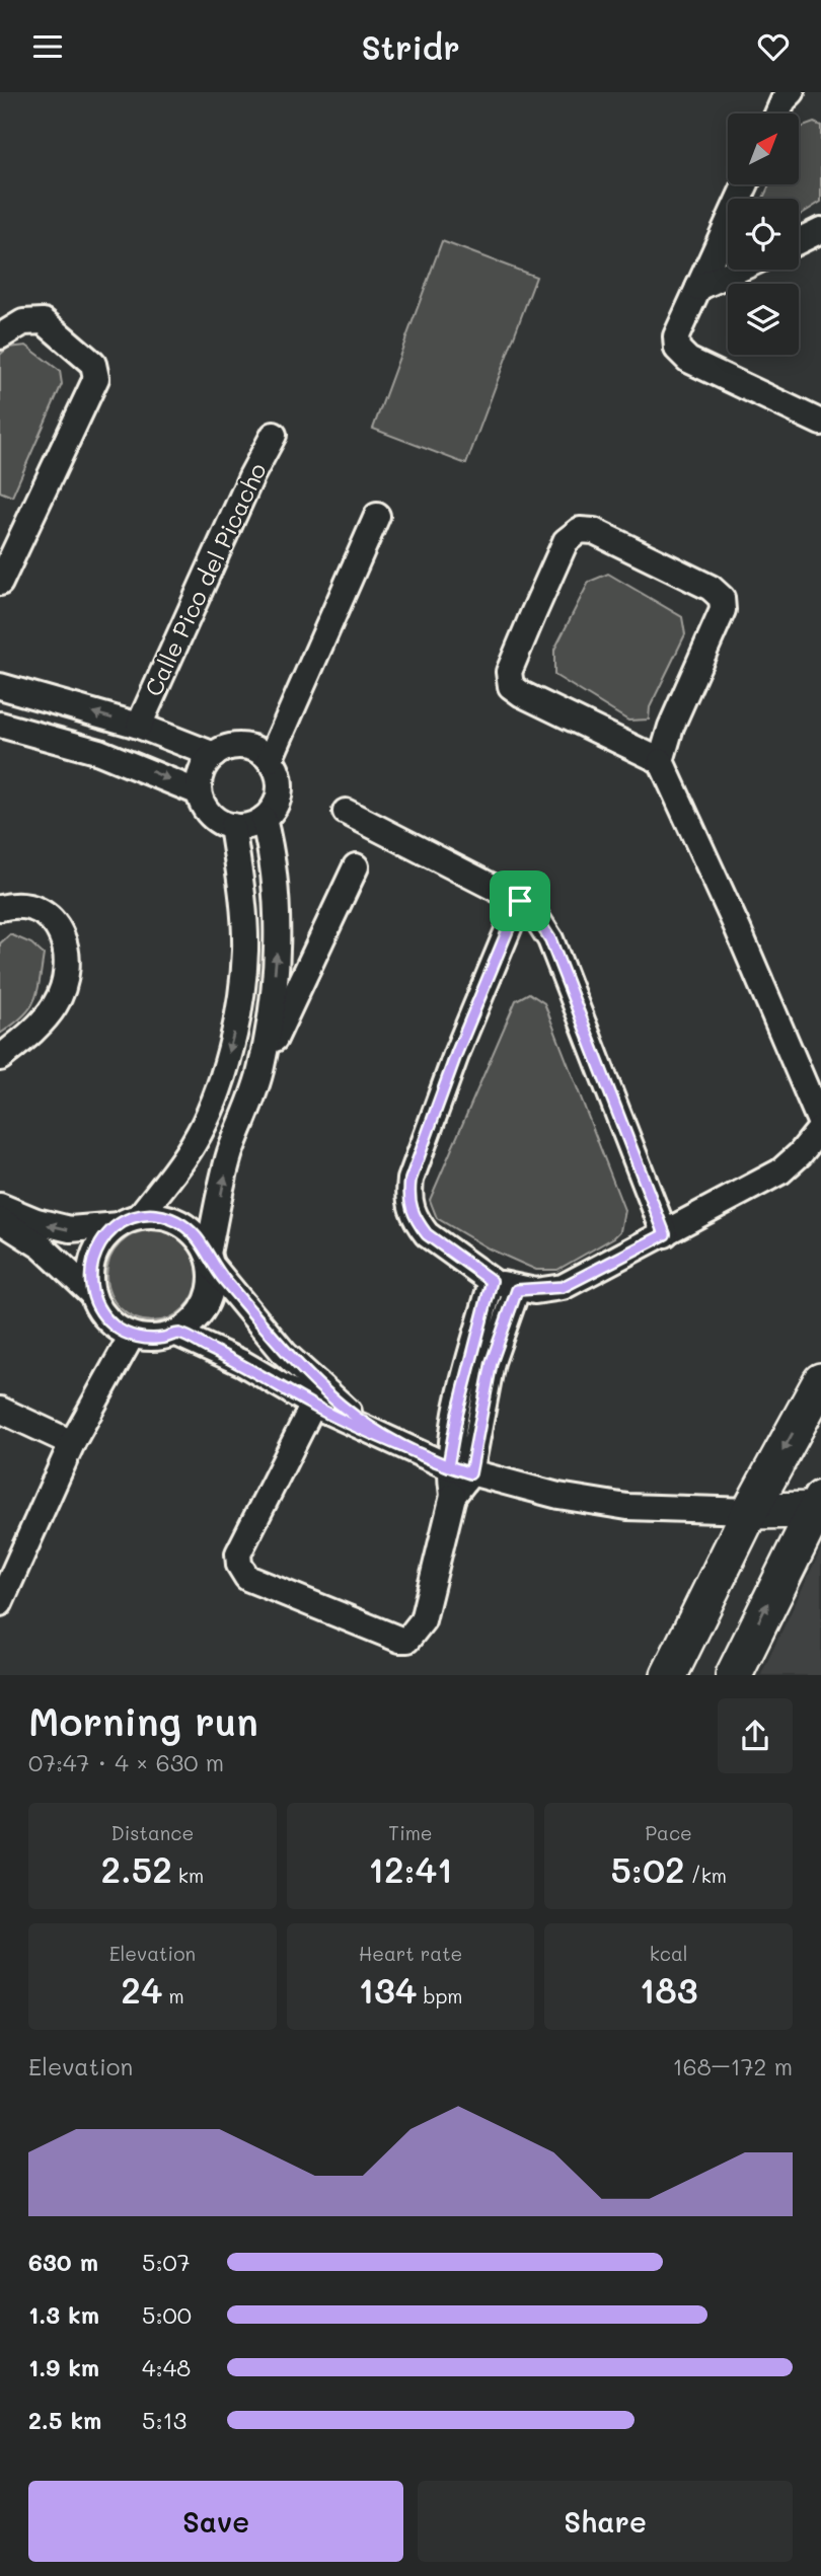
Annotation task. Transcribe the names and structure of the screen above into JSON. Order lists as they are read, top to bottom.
{
  "streets": {
    "street": ["Calle Pico del Picacho"]
  },
  "north": "top right",
  "page": {
    "header": "Stridr",
    "heading": ["Morning run", "07:47 · 4 × 630 m"],
    "stats": [
      ["Distance", "2.52 km"],
      ["Time", "12:41"],
      ["Pace", "5:02 /km"],
      ["Elevation", "24 m"],
      ["Heart rate", "134 bpm"],
      ["kcal", "183"]
    ],
    "chart": ["Elevation", "168–172 m"],
    "list": [
      {
        "name": "630 m",
        "note": "5:07"
      },
      {
        "name": "1.3 km",
        "note": "5:00"
      },
      {
        "name": "1.9 km",
        "note": "4:48"
      },
      {
        "name": "2.5 km",
        "note": "5:13"
      }
    ],
    "buttons": ["Save", "Share"]
  }
}
